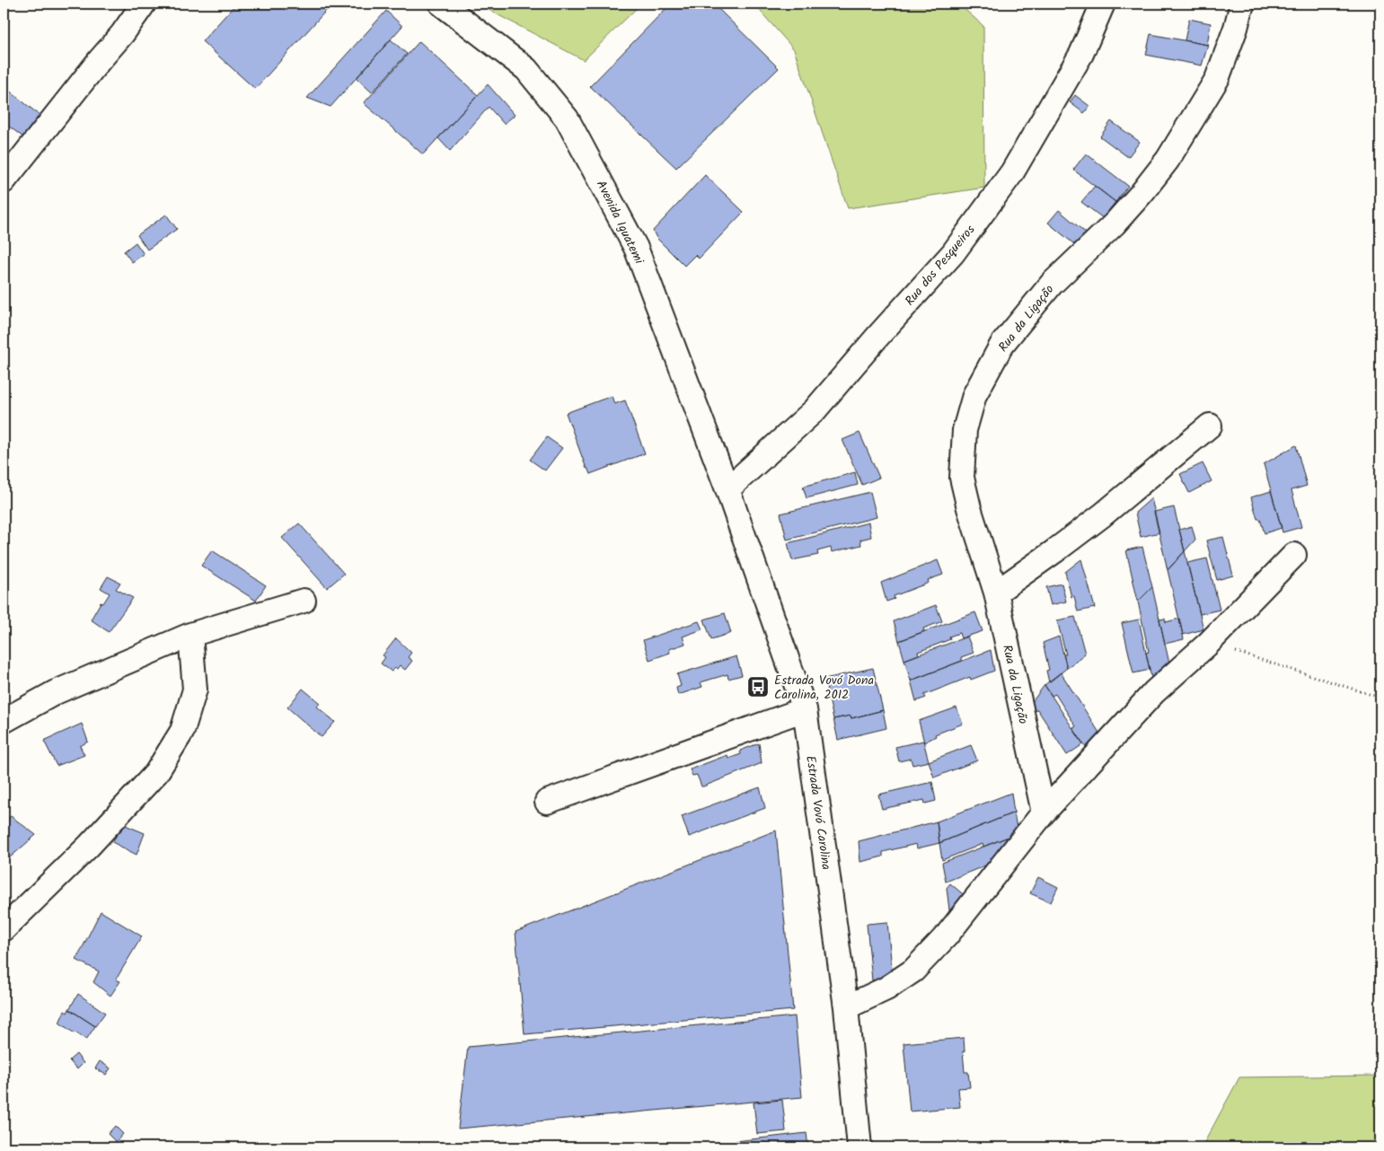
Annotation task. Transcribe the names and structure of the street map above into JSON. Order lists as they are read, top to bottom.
{
  "streets": {
    "street": [
      "Avenida Iguatemi",
      "Rua dos Pesqueiros",
      "Rua da Ligação",
      "Estrada Vovó Carolina"
    ]
  },
  "crossings": [
    ["Avenida Iguatemi", "Rua dos Pesqueiros"],
    ["Avenida Iguatemi", "Estrada Vovó Carolina"],
    ["Rua dos Pesqueiros", "Estrada Vovó Carolina"]
  ],
  "places": {
    "bus stop": ["Estrada Vovó Dona Carolina, 2012"]
  }
}
